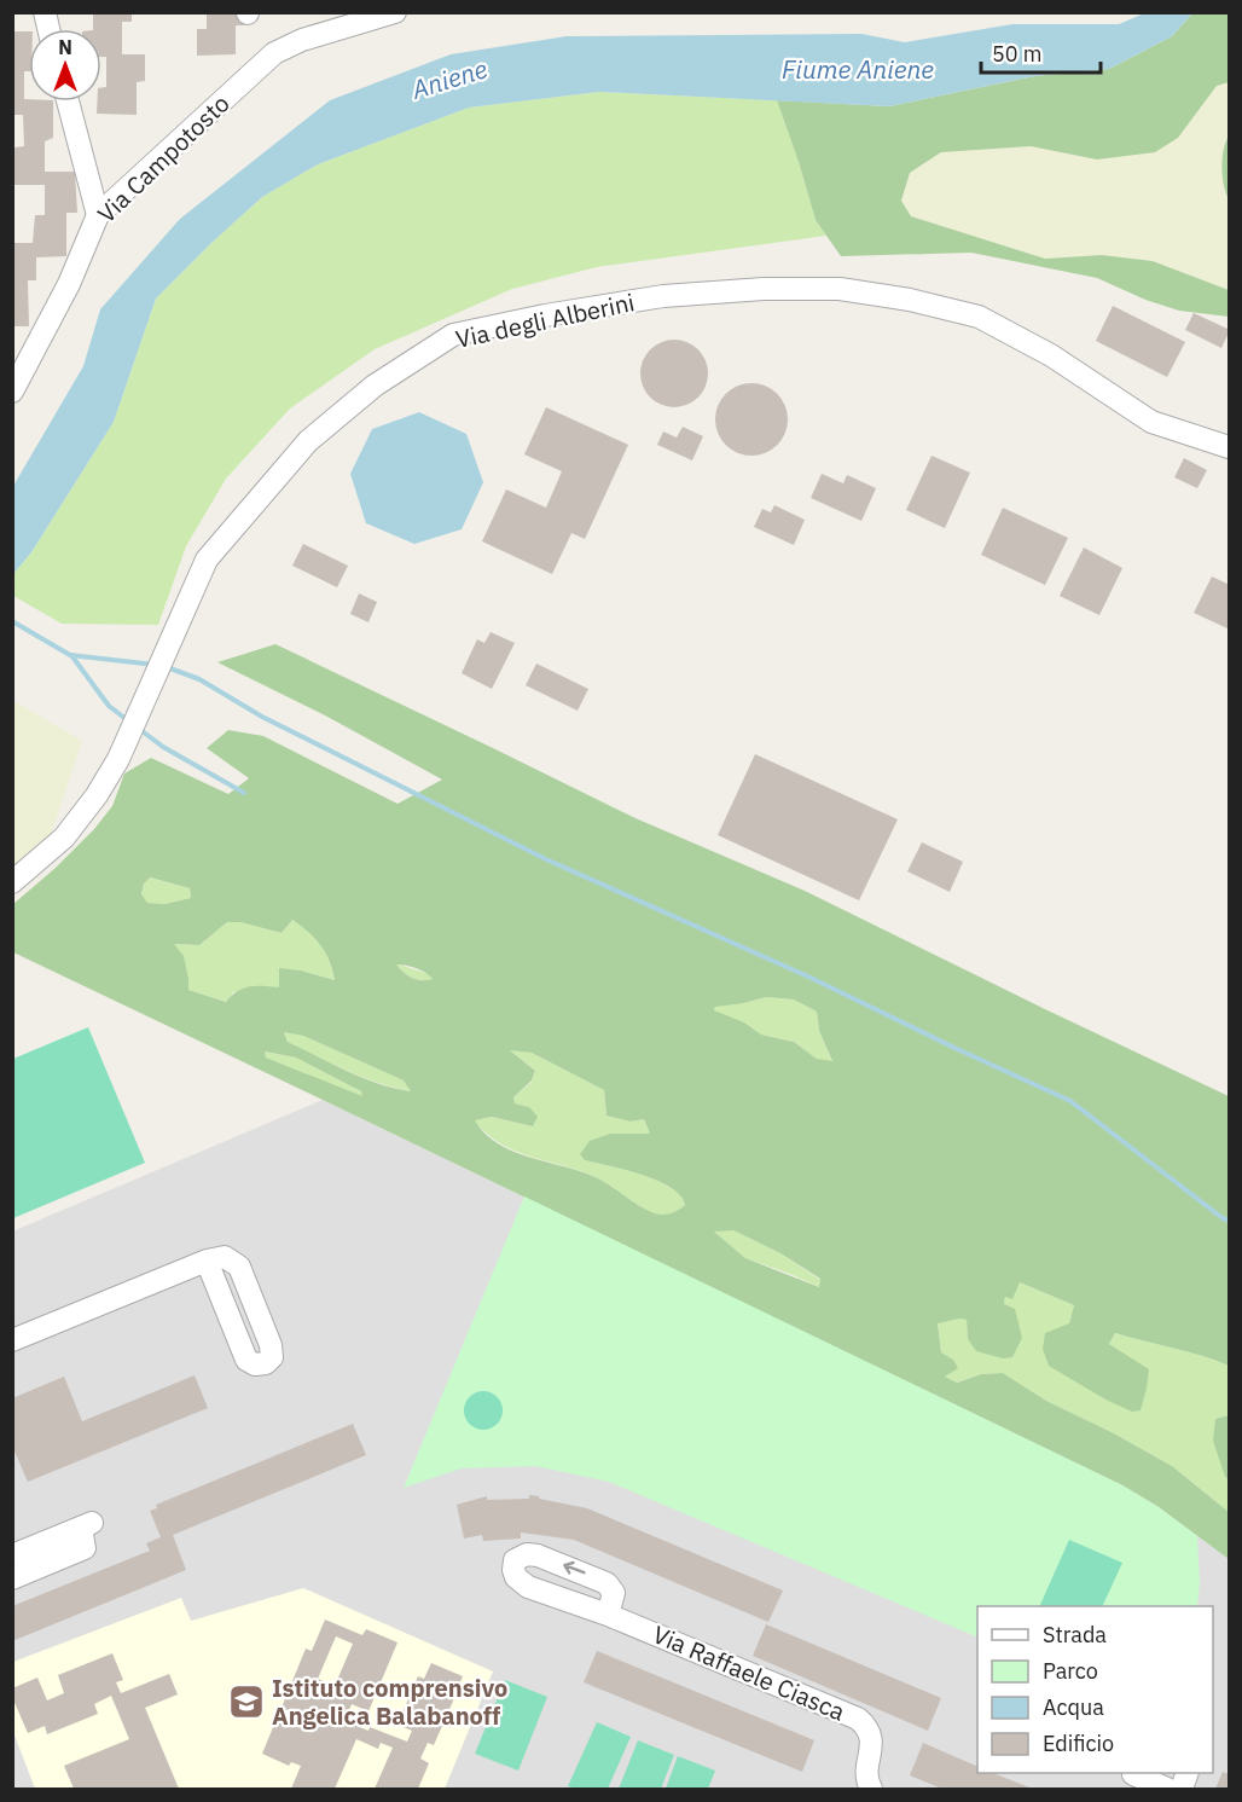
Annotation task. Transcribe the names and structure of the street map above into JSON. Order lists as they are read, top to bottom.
{
  "streets": {
    "street": ["Via Campotosto", "Via degli Alberini", "Via Raffaele Ciasca"]
  },
  "water": ["Fiume Aniene", "Aniene"],
  "places": {
    "school or university": ["Istituto comprensivo Angelica Balabanoff"]
  },
  "legend": [
    "Strada",
    "Parco",
    "Acqua",
    "Edificio"
  ],
  "scale_bar": "50 m",
  "north": "top"
}
